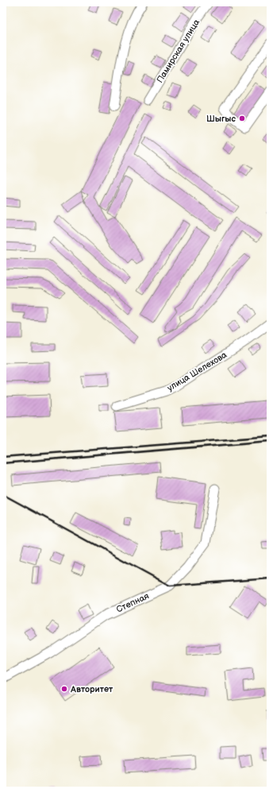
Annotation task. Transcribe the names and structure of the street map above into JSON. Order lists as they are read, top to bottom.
{
  "streets": {
    "street": ["Памирская улица", "улица Шелехова", "Степная"]
  },
  "places": ["Шыгыс", "Авторитет"]
}
